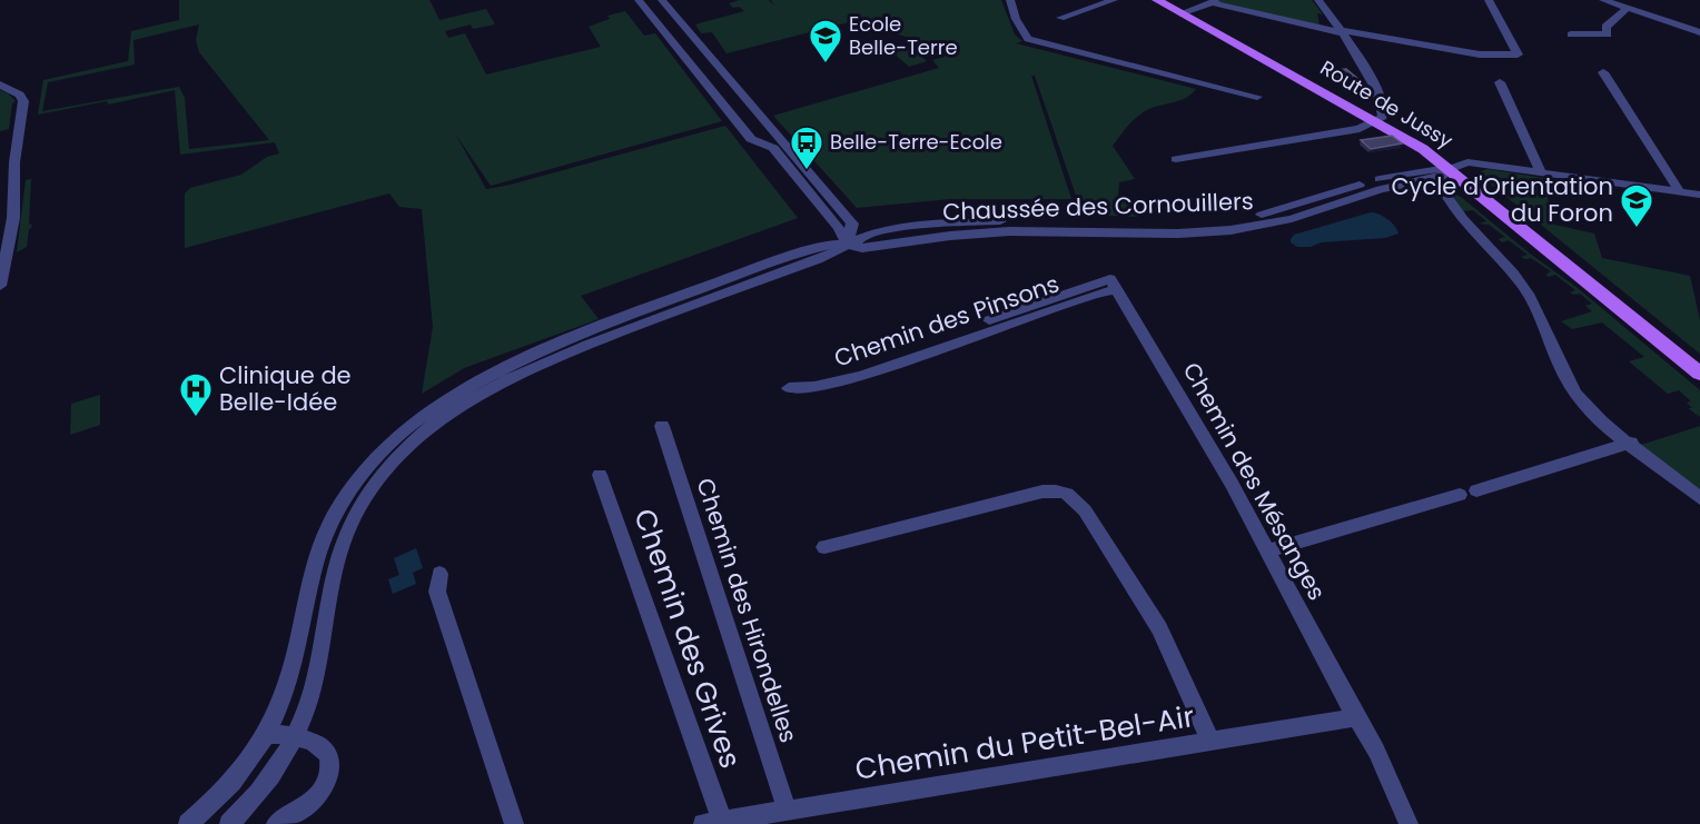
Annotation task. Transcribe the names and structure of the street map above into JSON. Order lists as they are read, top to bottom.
{
  "streets": {
    "main road": ["Route de Jussy"],
    "street": [
      "Chaussée des Cornouillers",
      "Chemin des Pinsons",
      "Chemin des Mésanges",
      "Chemin des Hirondelles",
      "Chemin des Grives",
      "Chemin du Petit-Bel-Air"
    ]
  },
  "crossings": [
    ["Route de Jussy", "Chaussée des Cornouillers"],
    ["Chemin des Pinsons", "Chemin des Mésanges"],
    ["Chemin des Mésanges", "Chemin du Petit-Bel-Air"],
    ["Chemin des Hirondelles", "Chemin du Petit-Bel-Air"],
    ["Chemin des Grives", "Chemin du Petit-Bel-Air"]
  ],
  "places": {
    "school or university": ["Ecole Belle-Terre", "Cycle d'Orientation du Foron"],
    "bus stop": ["Belle-Terre-Ecole"],
    "hospital": ["Clinique de Belle-Idée"]
  }
}
